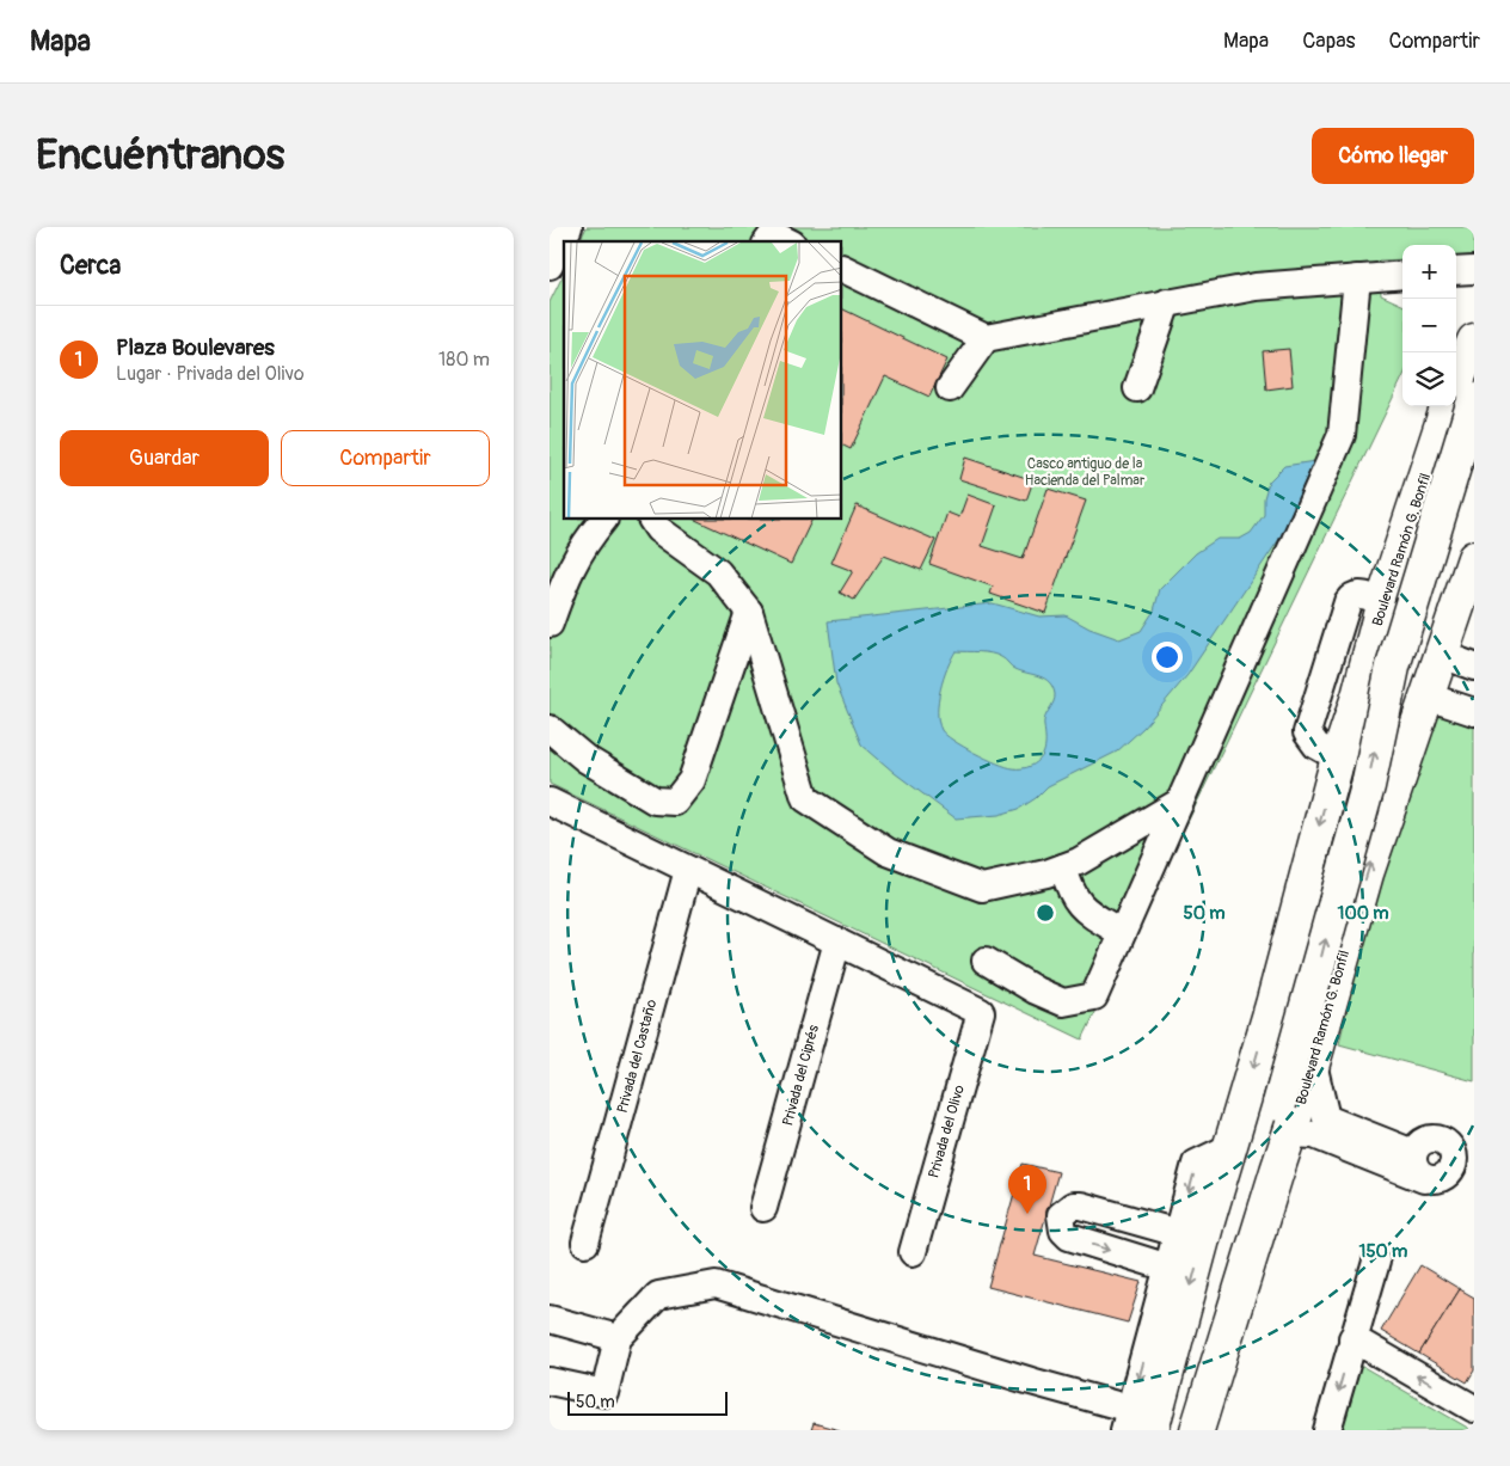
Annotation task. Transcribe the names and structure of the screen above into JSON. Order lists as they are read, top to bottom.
{
  "streets": {
    "main road": ["Boulevard Ramón G. Bonfil"],
    "street": ["Privada del Castaño", "Privada del Ciprés", "Privada del Olivo"]
  },
  "crossings": [
    ["Privada del Ciprés", "Privada del Olivo"]
  ],
  "parks": ["Casco antiguo de la Hacienda del Palmar"],
  "scale_bar": "50 m",
  "page": {
    "header": "Mapa",
    "nav": ["Mapa", "Capas", "Compartir"],
    "buttons": [
      "Cómo llegar",
      ["Guardar", "Compartir"]
    ],
    "title": "Encuéntranos",
    "heading": "Cerca",
    "map_buttons": ["+", "−"],
    "list": [
      {
        "mark": "1",
        "name": "Plaza Boulevares",
        "note": "Lugar · Privada del Olivo",
        "value": "180 m"
      }
    ],
    "pins": "1",
    "scale": "50 m"
  },
  "rings": ["50 m", "100 m", "150 m"]
}
